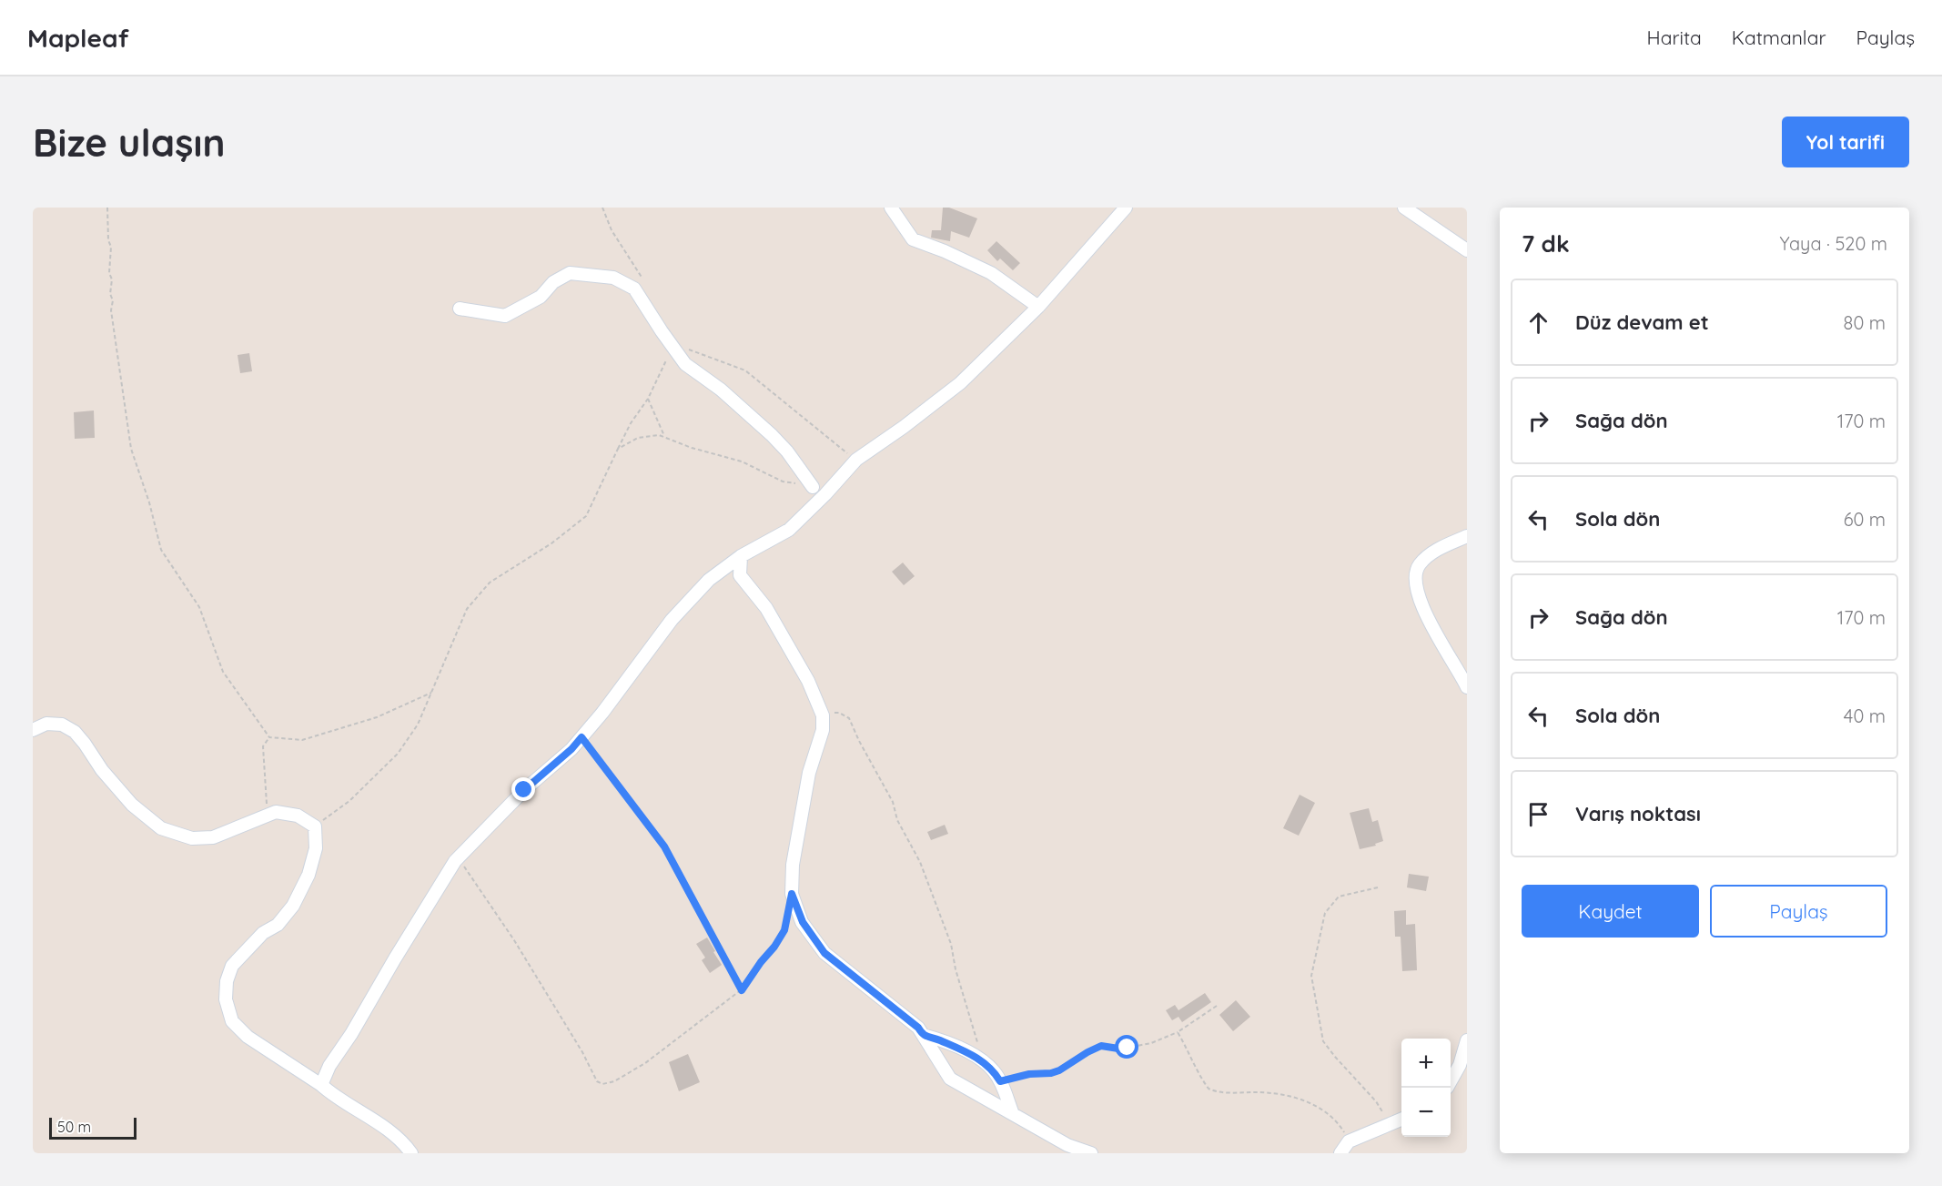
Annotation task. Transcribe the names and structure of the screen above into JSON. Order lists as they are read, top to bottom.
{
  "scale_bar": "50 m",
  "page": {
    "header": "Mapleaf",
    "nav": ["Harita", "Katmanlar", "Paylaş"],
    "buttons": [
      "Yol tarifi",
      ["Kaydet", "Paylaş"]
    ],
    "title": "Bize ulaşın",
    "heading": ["7 dk", "Yaya · 520 m"],
    "list": [
      ["Düz devam et", "80 m"],
      ["Sağa dön", "170 m"],
      ["Sola dön", "60 m"],
      ["Sağa dön", "170 m"],
      ["Sola dön", "40 m"],
      "Varış noktası"
    ],
    "map_buttons": ["+", "−"],
    "scale": "50 m"
  }
}
